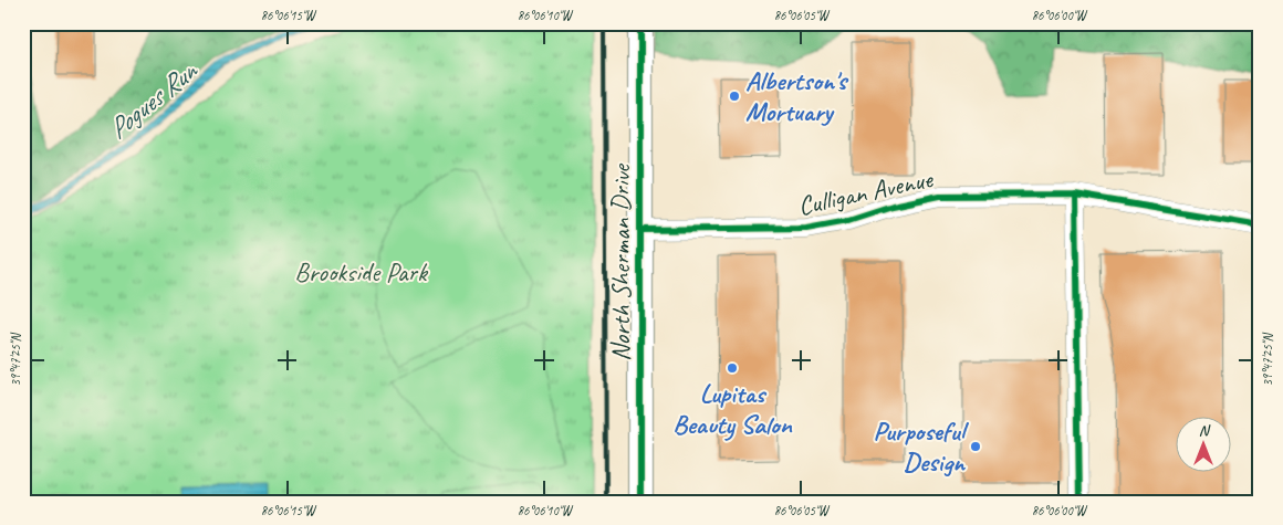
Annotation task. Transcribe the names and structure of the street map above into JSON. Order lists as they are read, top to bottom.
{
  "streets": {
    "main road": ["North Sherman Drive"],
    "street": ["Culligan Avenue"]
  },
  "crossings": [
    ["Culligan Avenue", "North Sherman Drive"]
  ],
  "water": ["Pogues Run"],
  "parks": ["Brookside Park"],
  "places": ["Albertson's Mortuary", "Lupitas Beauty Salon", "Purposeful Design"],
  "north": "top",
  "coordinates": [
    "86°06'15\"W",
    "86°06'10\"W",
    "86°06'05\"W",
    "86°06'00\"W",
    "39°47'25\"N"
  ]
}
